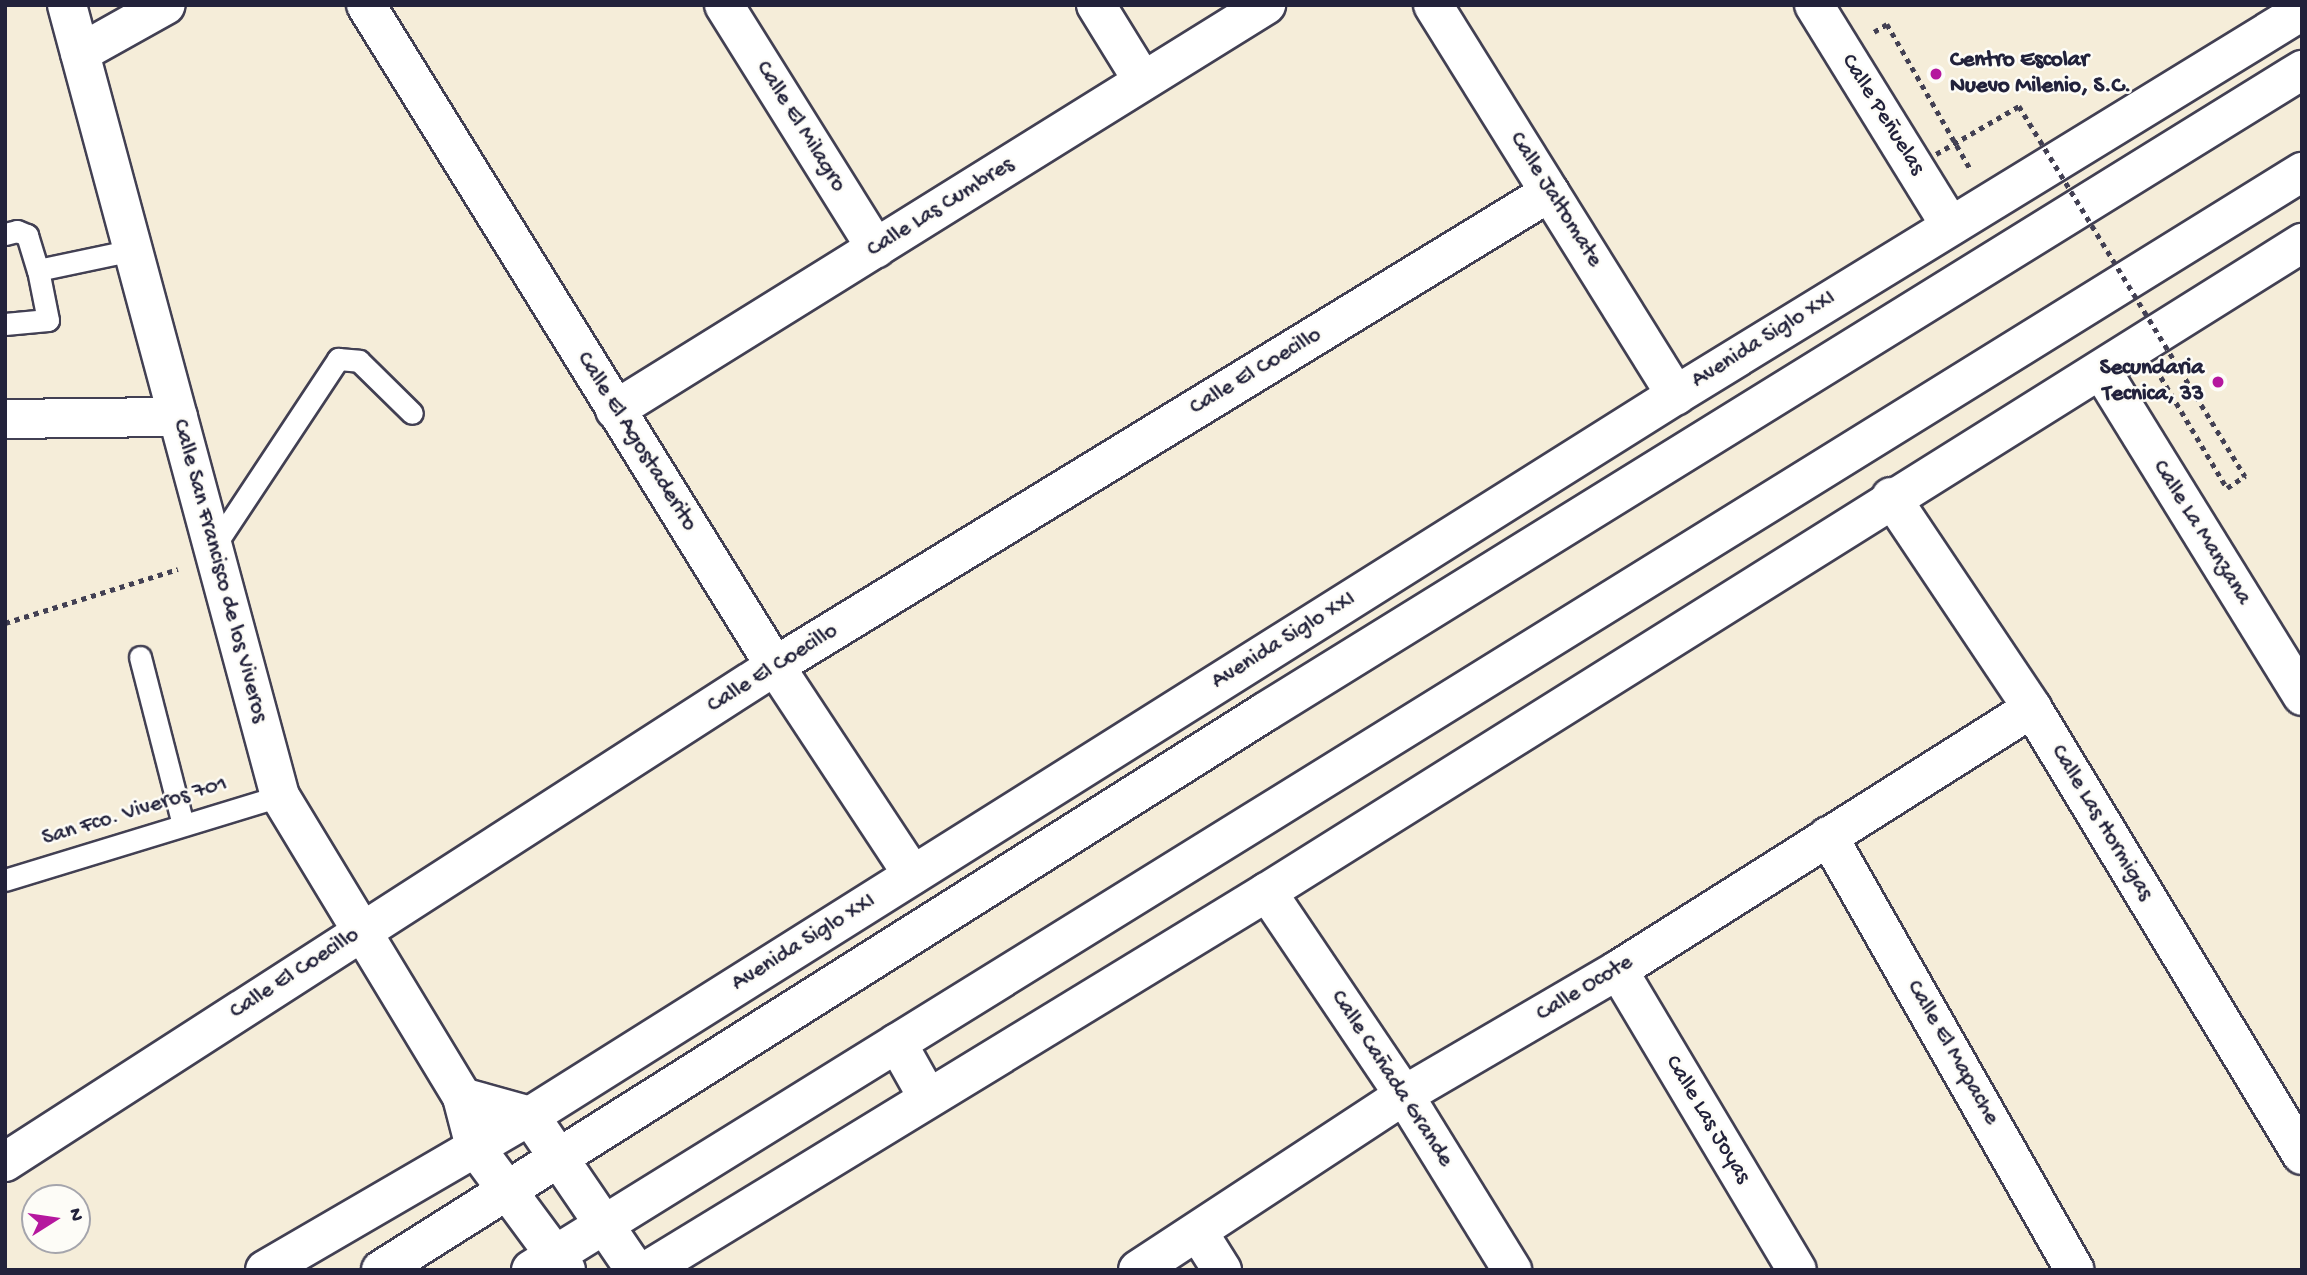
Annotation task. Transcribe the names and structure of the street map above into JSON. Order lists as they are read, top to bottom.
{
  "streets": {
    "main road": [
      "Calle Peñuelas",
      "Calle El Milagro",
      "Calle Jaltomate",
      "Calle Las Cumbres",
      "Avenida Siglo XXI",
      "Calle El Coecillo",
      "Calle El Agostaderito",
      "Calle La Manzana",
      "Calle San Francisco de los Viveros",
      "Calle Las Hormigas",
      "Calle Ocote",
      "Calle El Mapache",
      "Calle Cañada Grande",
      "Calle Las Joyas"
    ],
    "lane": ["San Fco. Viveros 701"]
  },
  "crossings": [
    ["Calle Peñuelas", "Avenida Siglo XXI"],
    ["Calle El Milagro", "Calle Las Cumbres"],
    ["Calle Jaltomate", "Avenida Siglo XXI"],
    ["Calle Jaltomate", "Calle El Coecillo"],
    ["Calle Las Cumbres", "Calle El Agostaderito"],
    ["Avenida Siglo XXI", "Calle El Agostaderito"],
    ["Avenida Siglo XXI", "Calle San Francisco de los Viveros"],
    ["Calle El Coecillo", "Calle El Agostaderito"],
    ["Calle El Coecillo", "Calle San Francisco de los Viveros"],
    ["Calle San Francisco de los Viveros", "San Fco. Viveros 701"],
    ["Calle Las Hormigas", "Calle Ocote"],
    ["Calle Ocote", "Calle El Mapache"],
    ["Calle Ocote", "Calle Cañada Grande"],
    ["Calle Ocote", "Calle Las Joyas"]
  ],
  "places": ["Centro Escolar Nuevo Milenio, S.C.", "Secundaria Tecnica, 33"],
  "north": "right"
}
